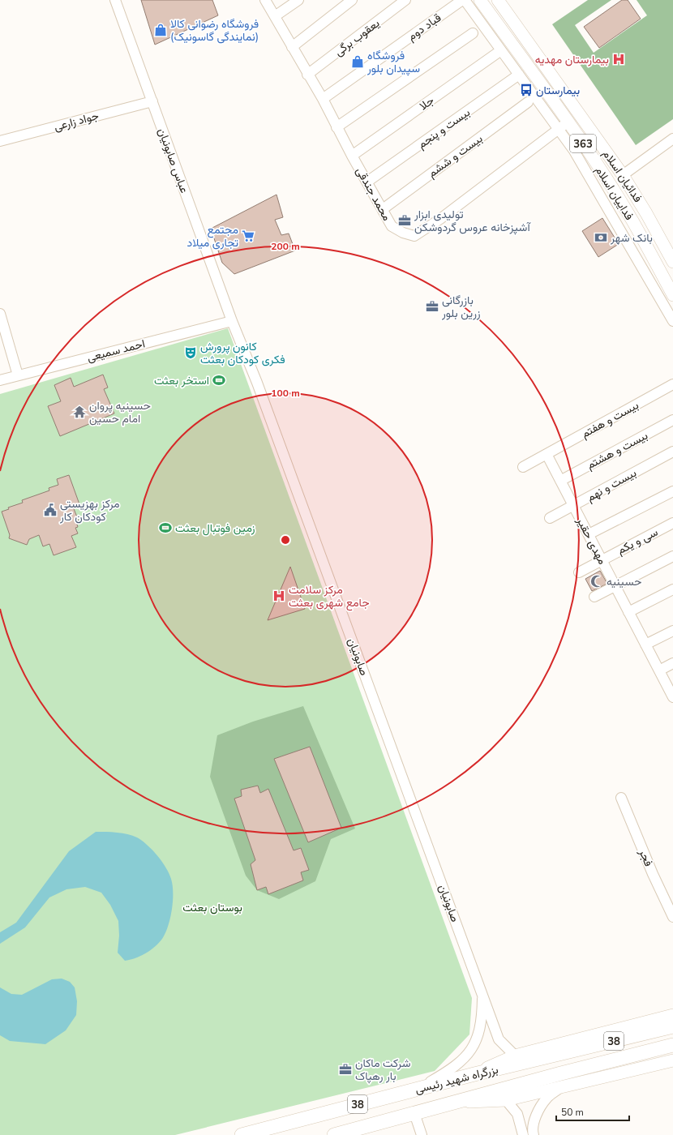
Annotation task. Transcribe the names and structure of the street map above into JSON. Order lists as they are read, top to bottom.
{
  "streets": {
    "highway": ["38", "بزرگراه شهید رئیسی"],
    "main road": ["363", "فدائیان اسلام", "فداییان اسلام"],
    "street": [
      "قباد دوم",
      "یعقوب برگی",
      "جلا",
      "جواد زارعی",
      "بیست و پنجم",
      "بیست و ششم",
      "عباس صابونیان",
      "محمد جندقی",
      "احمد سمیعی",
      "بیست و هفتم",
      "بیست و هشتم",
      "بیست و نهم",
      "مهدی حقیر",
      "سی و یکم",
      "صابونیان",
      "فجر"
    ]
  },
  "crossings": [
    ["قباد دوم", "محمد جندقی"],
    ["یعقوب برگی", "محمد جندقی"],
    ["جلا", "محمد جندقی"],
    ["جواد زارعی", "عباس صابونیان"],
    ["بیست و پنجم", "محمد جندقی"],
    ["بیست و ششم", "محمد جندقی"],
    ["عباس صابونیان", "احمد سمیعی"],
    ["عباس صابونیان", "صابونیان"],
    ["فداییان اسلام", "محمد جندقی"],
    ["احمد سمیعی", "صابونیان"],
    ["بیست و هفتم", "مهدی حقیر"],
    ["بیست و هشتم", "مهدی حقیر"],
    ["بیست و نهم", "مهدی حقیر"],
    ["مهدی حقیر", "سی و یکم"]
  ],
  "parks": ["بوستان بعثت"],
  "places": {
    "shop": ["فروشگاه رضوانی کالا (نمایندگی گاسونیک)", "فروشگاه سپیدان بلور"],
    "hospital": ["بیمارستان مهدیه", "مرکز سلامت جامع شهری بعثت"],
    "bus stop": ["بیمارستان"],
    "office": ["تولیدی ابزار آشپزخانه عروس گردوشکن", "بازرگانی زرین بلور", "شرکت ماکان بار رهپاک"],
    "supermarket": ["مجتمع تجاری میلاد"],
    "bank": ["بانک شهر"],
    "theatre": ["کانون پرورش فکری کودکان بعثت"],
    "sports": ["استخر بعثت", "زمین فوتبال بعثت"],
    "temple": ["حسینیه پروان امام حسین"],
    "public building": ["مرکز بهزیستی کودکان کار"],
    "mosque": ["حسینیه"]
  },
  "scale_bar": "50 m",
  "rings": ["200 m", "100 m"]
}
